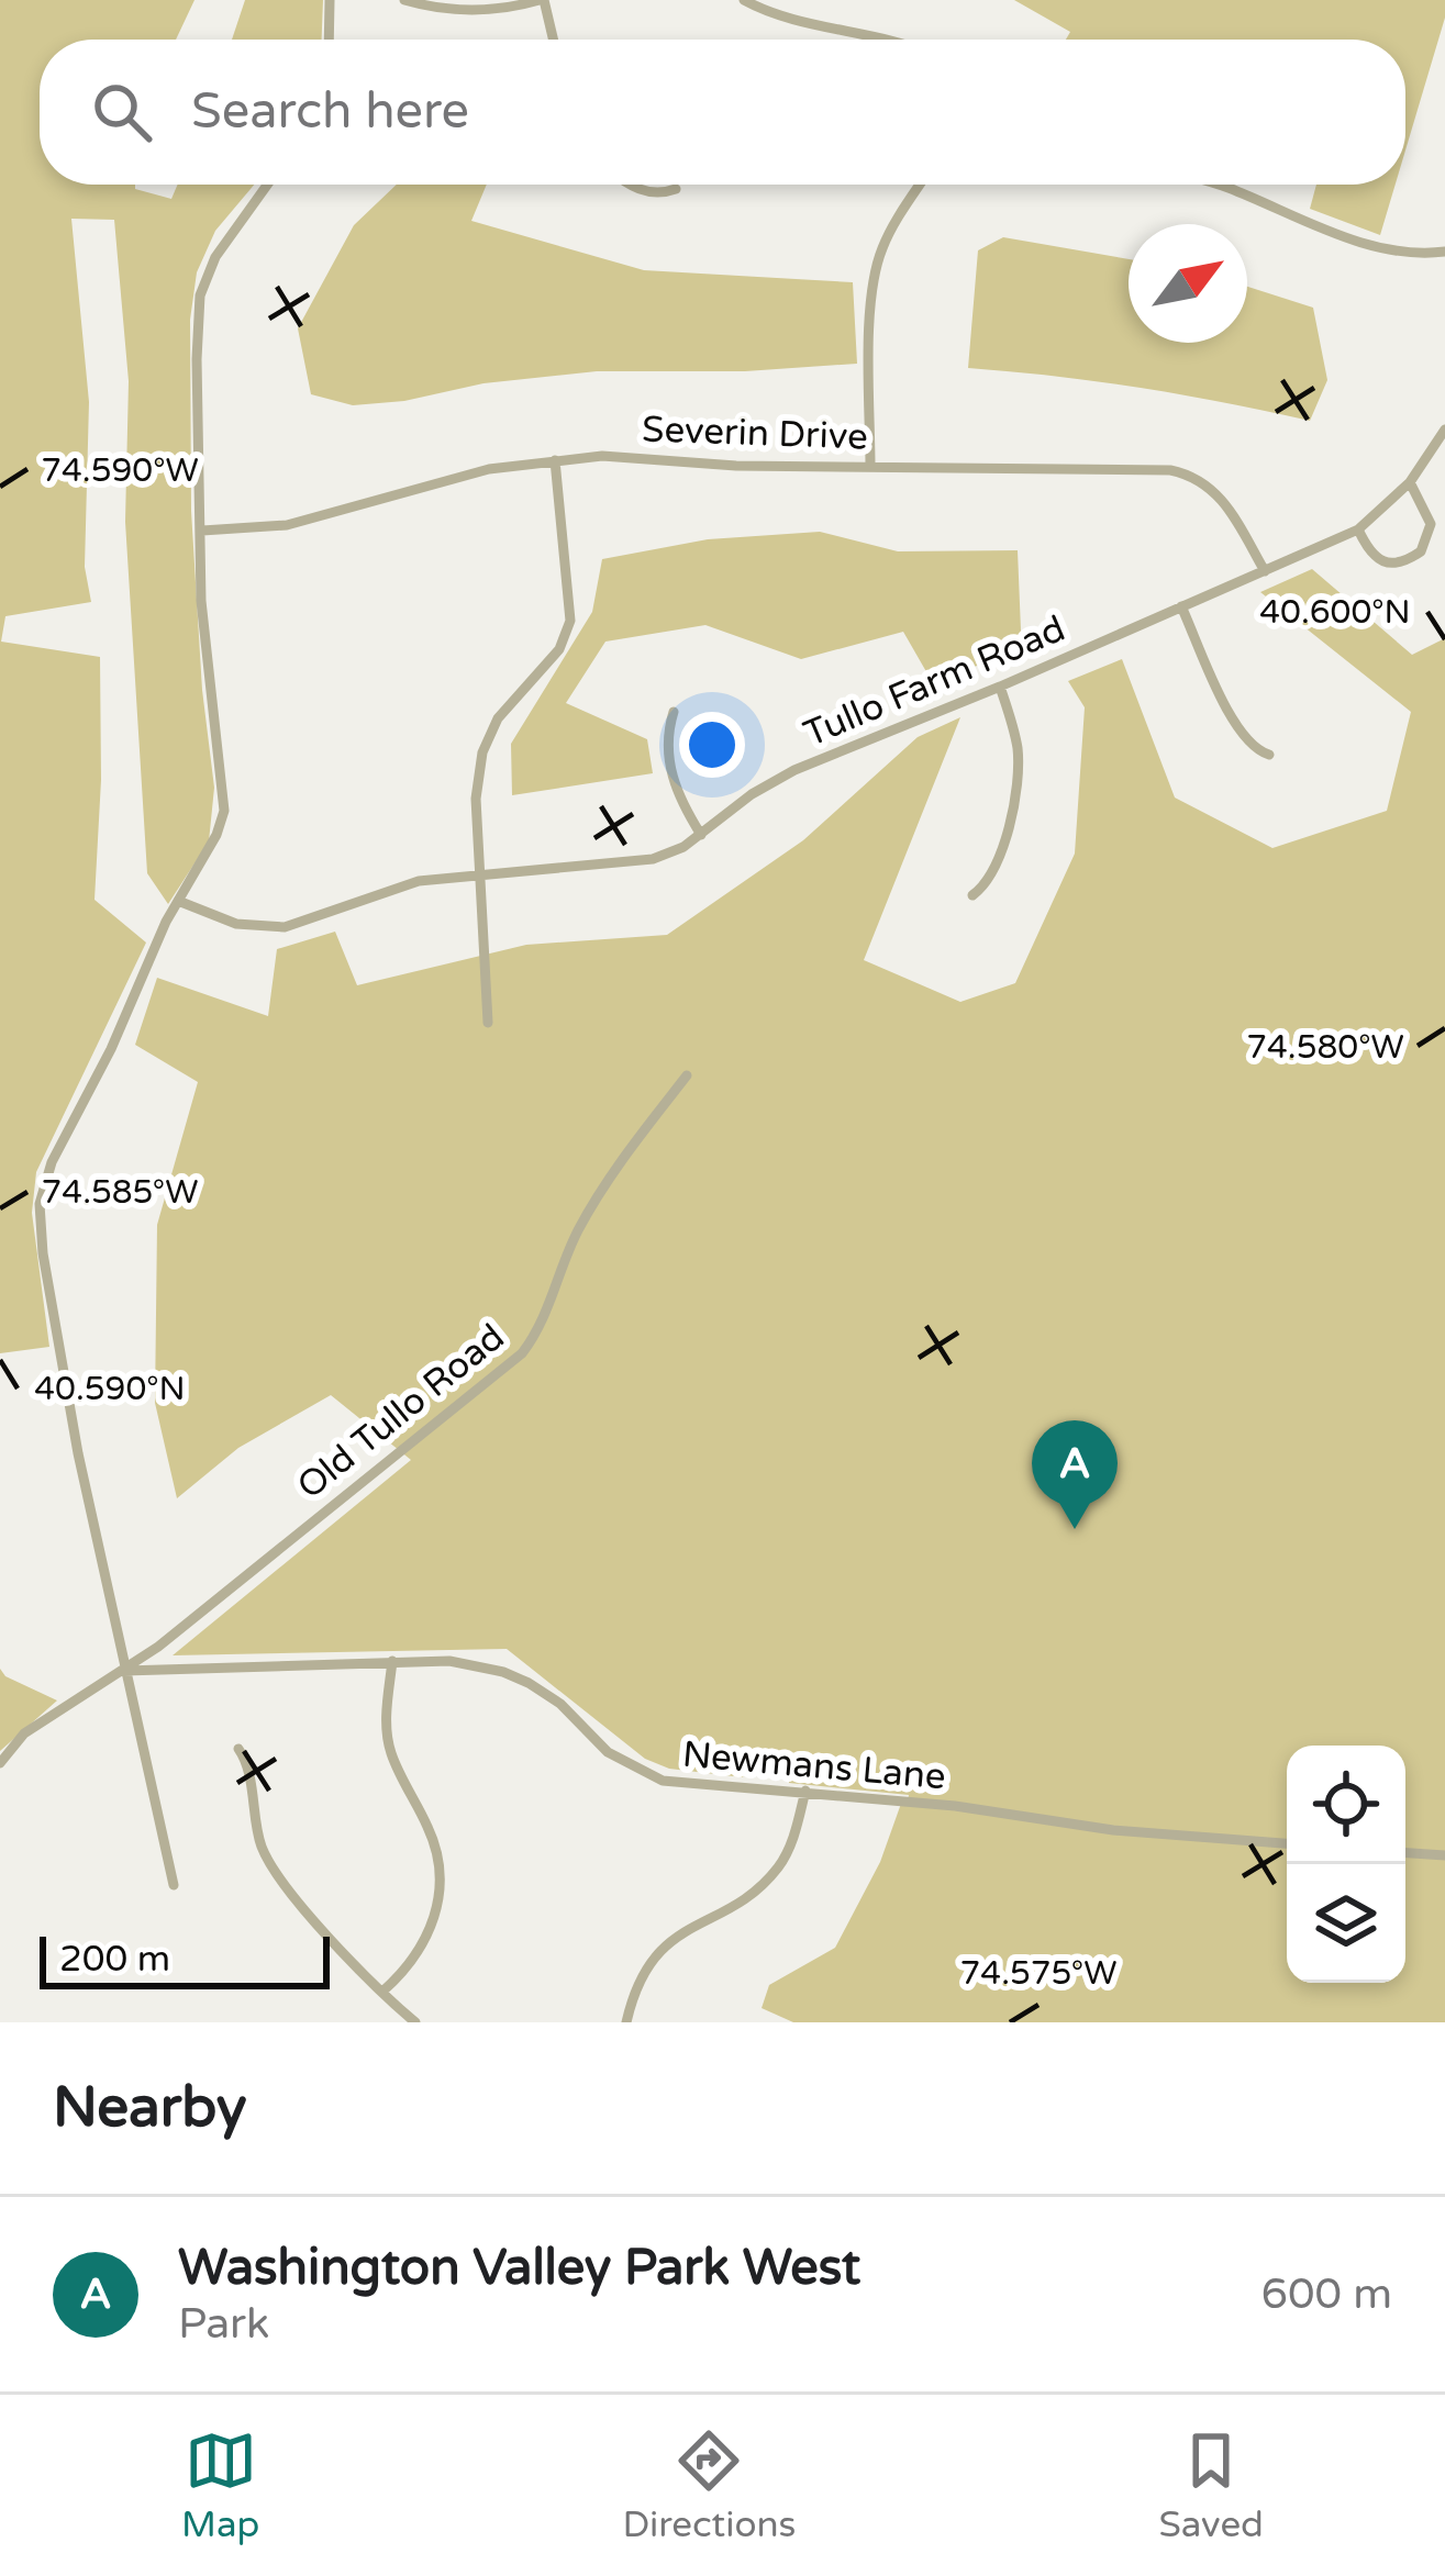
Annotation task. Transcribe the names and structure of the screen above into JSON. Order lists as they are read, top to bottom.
{
  "streets": {
    "street": [
      "Severin Drive",
      "Tullo Farm Road",
      "Old Tullo Road",
      "Newmans Lane"
    ]
  },
  "crossings": [
    ["Severin Drive", "Tullo Farm Road"],
    ["Old Tullo Road", "Newmans Lane"]
  ],
  "scale_bar": "200 m",
  "north": "top right",
  "page": {
    "search": "Search here",
    "pins": "A",
    "scale": "200 m",
    "heading": "Nearby",
    "list": [
      {
        "mark": "A",
        "name": "Washington Valley Park West",
        "note": "Park",
        "value": "600 m"
      }
    ],
    "nav": ["Map", "Directions", "Saved"]
  },
  "coordinates": [
    "74.590°W",
    "40.600°N",
    "74.580°W",
    "74.585°W",
    "40.590°N",
    "74.575°W"
  ]
}
